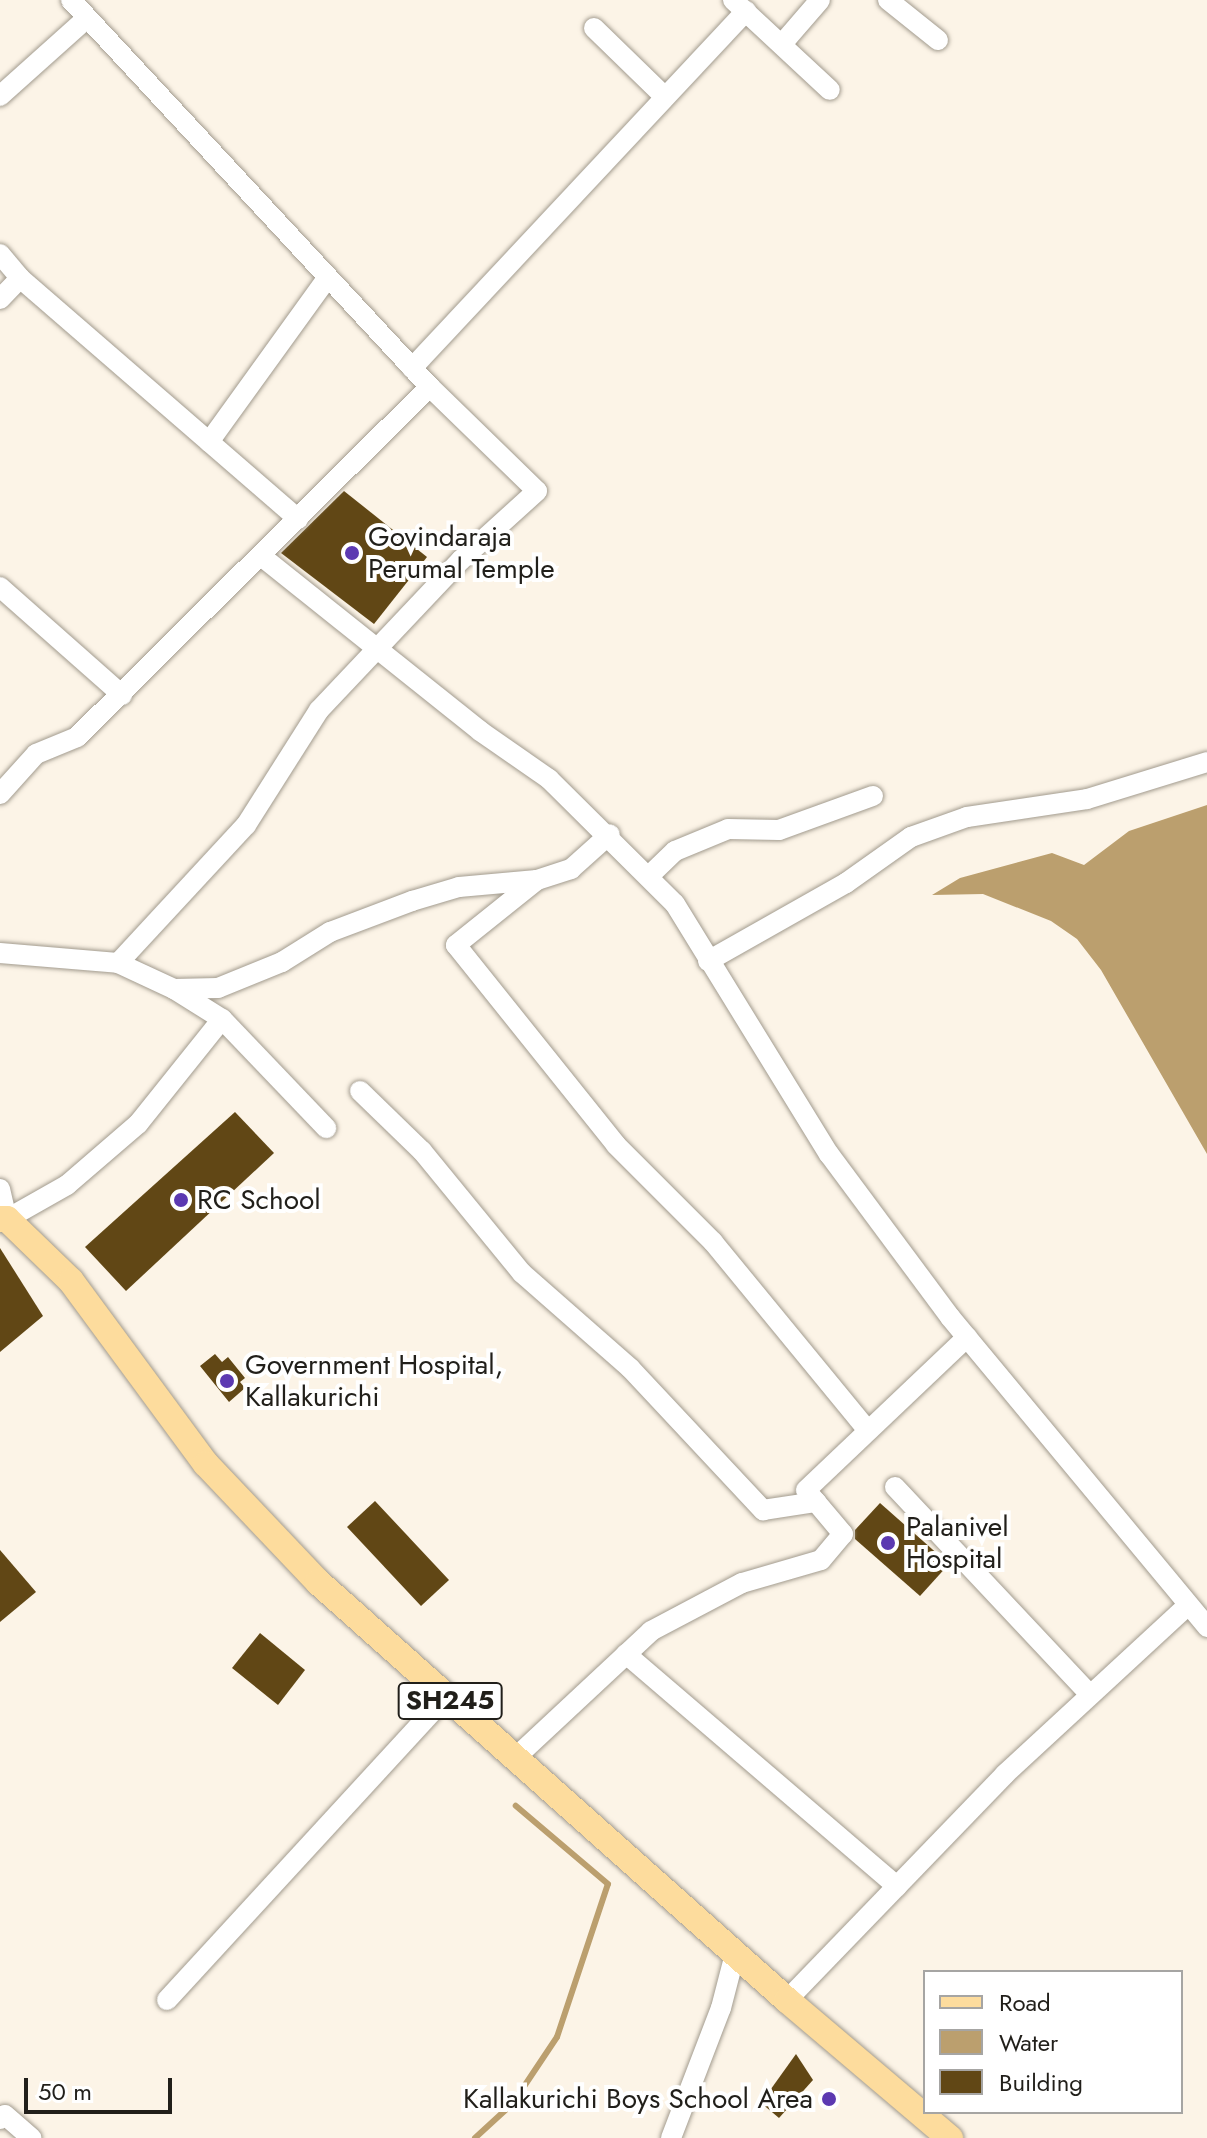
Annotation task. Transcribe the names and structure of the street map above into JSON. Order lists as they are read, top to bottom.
{
  "streets": {
    "main road": ["SH245"]
  },
  "places": [
    "Govindaraja Perumal Temple",
    "RC School",
    "Government Hospital, Kallakurichi",
    "Palanivel Hospital",
    "Kallakurichi Boys School Area"
  ],
  "legend": ["Road", "Water", "Building"],
  "scale_bar": "50 m"
}
